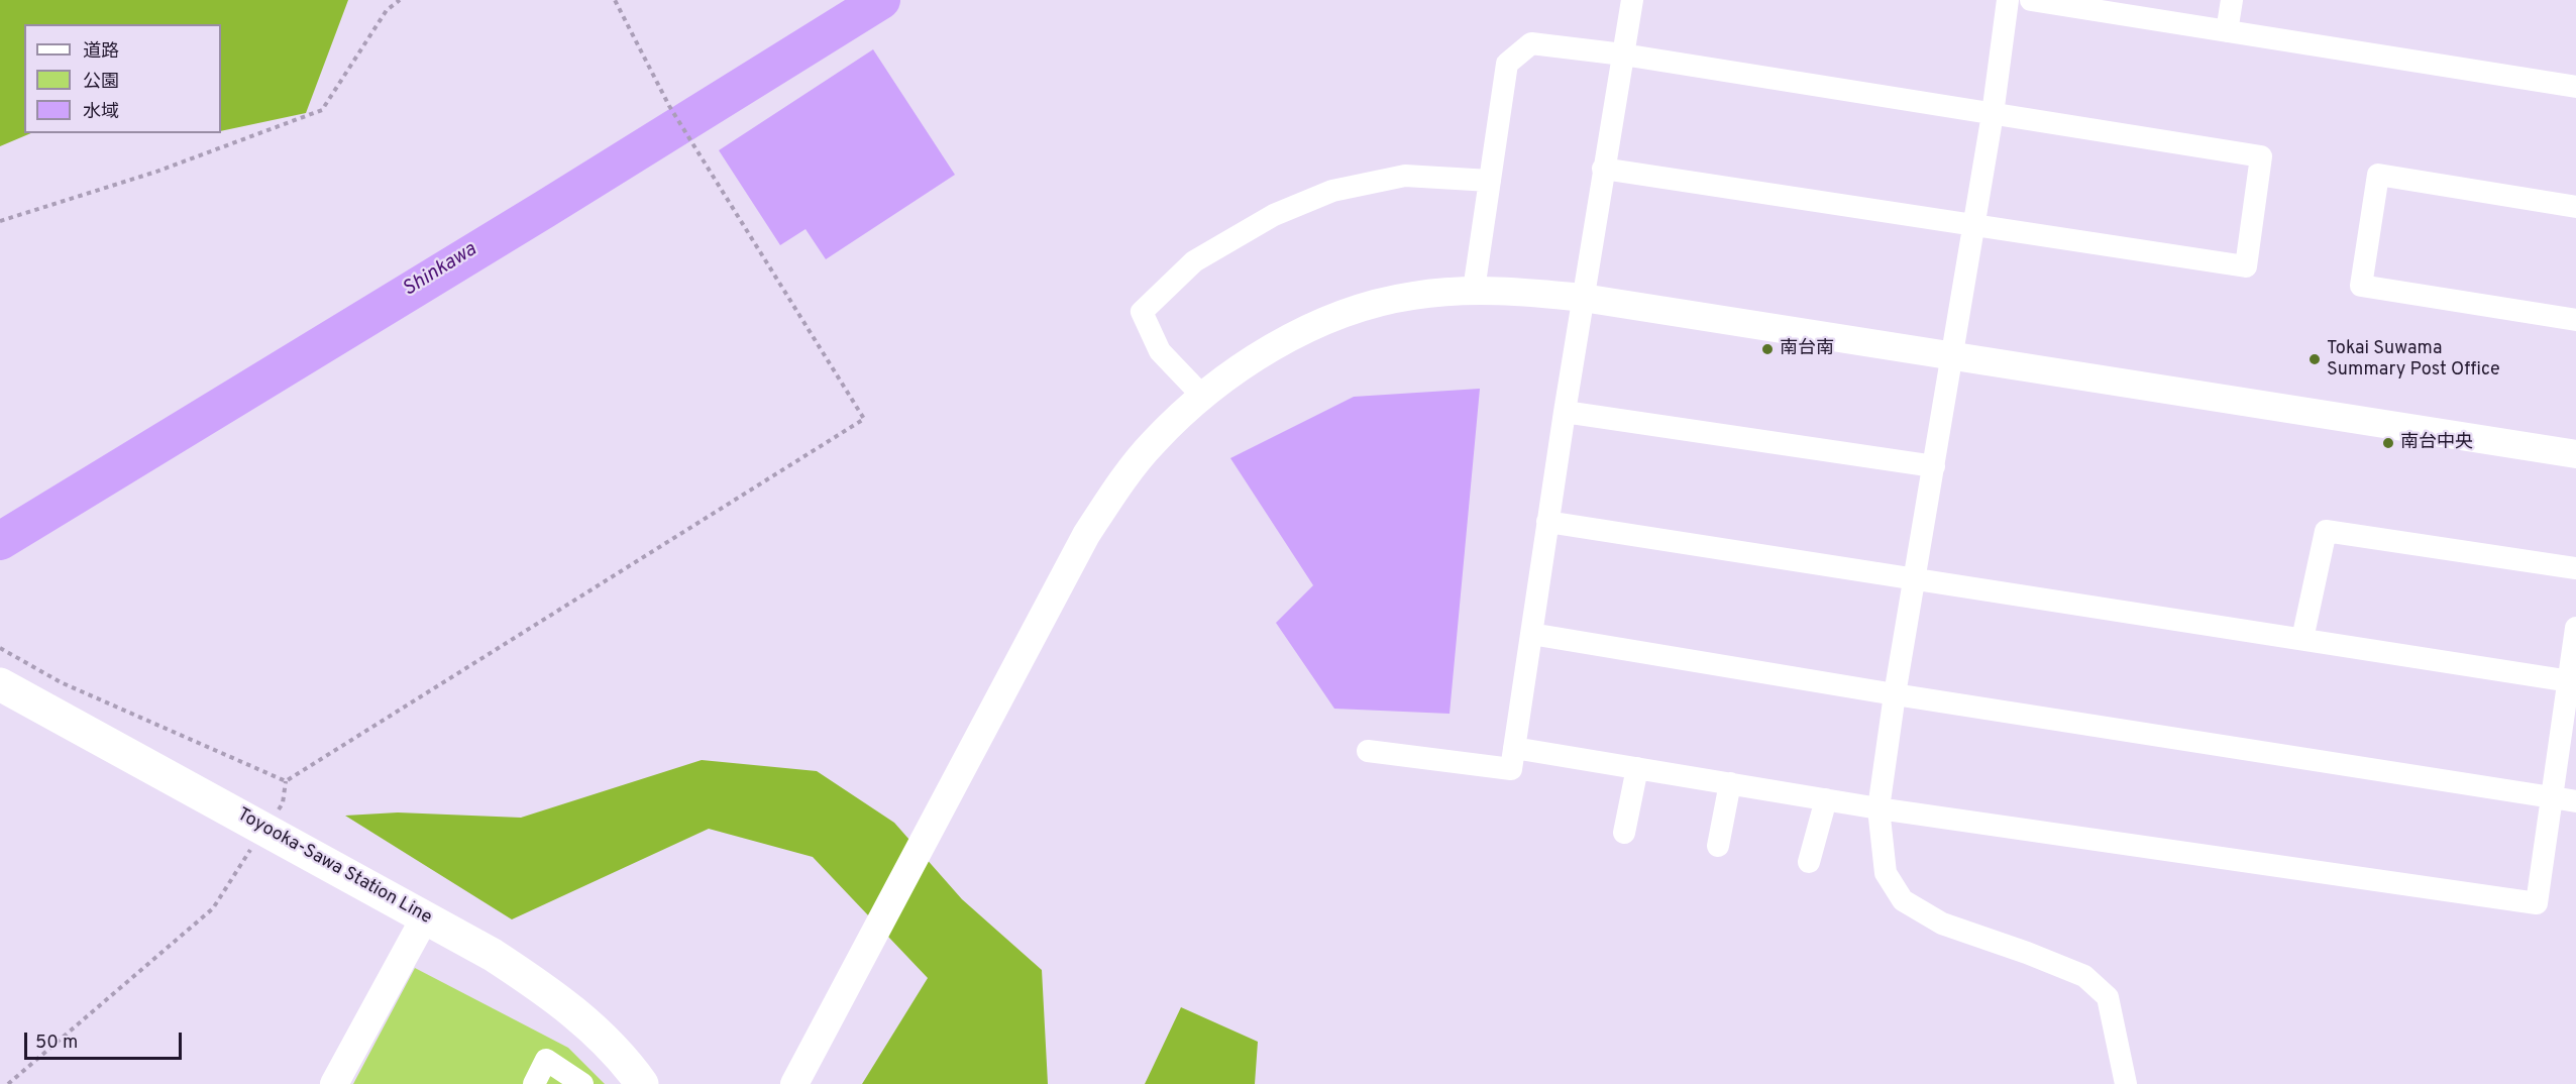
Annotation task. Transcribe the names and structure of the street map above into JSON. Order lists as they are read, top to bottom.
{
  "streets": {
    "main road": ["Toyooka-Sawa Station Line"]
  },
  "water": ["Shinkawa"],
  "places": ["南台南", "Tokai Suwama Summary Post Office", "南台中央"],
  "legend": ["道路", "公園", "水域"],
  "scale_bar": "50 m"
}
